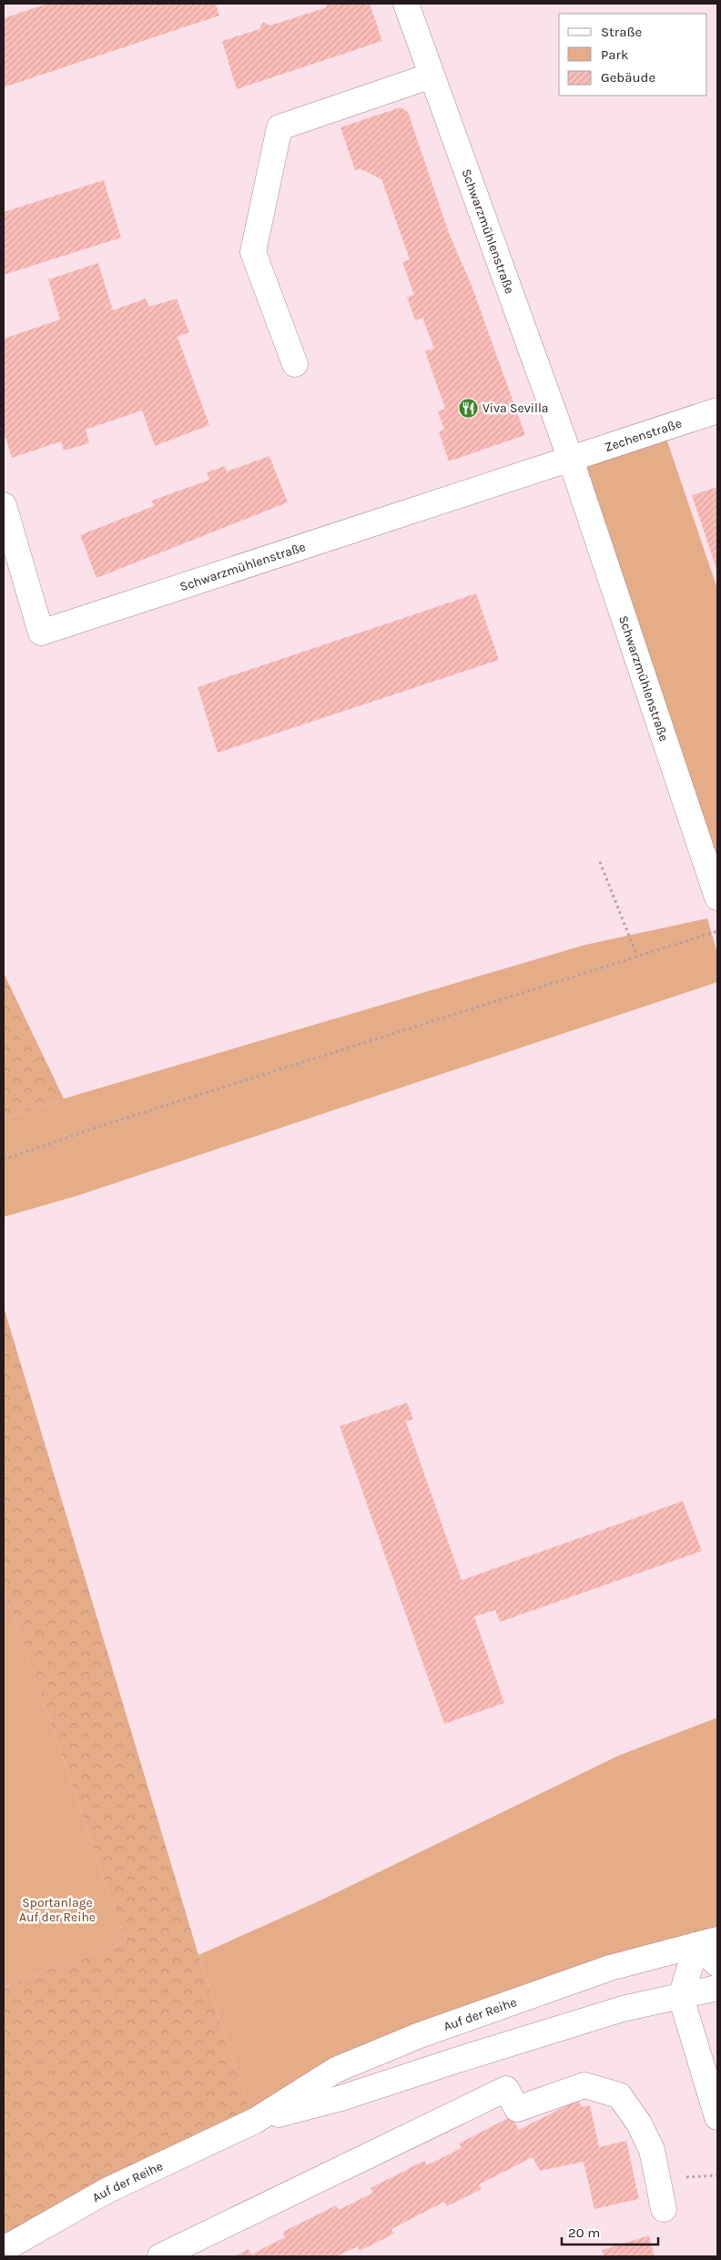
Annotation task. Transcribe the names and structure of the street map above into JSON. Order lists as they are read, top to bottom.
{
  "streets": {
    "street": ["Schwarzmühlenstraße", "Zechenstraße", "Auf der Reihe"]
  },
  "crossings": [
    ["Schwarzmühlenstraße", "Zechenstraße"]
  ],
  "parks": ["Sportanlage Auf der Reihe"],
  "places": {
    "restaurant": ["Viva Sevilla"]
  },
  "legend": ["Straße", "Park", "Gebäude"],
  "scale_bar": "20 m"
}
